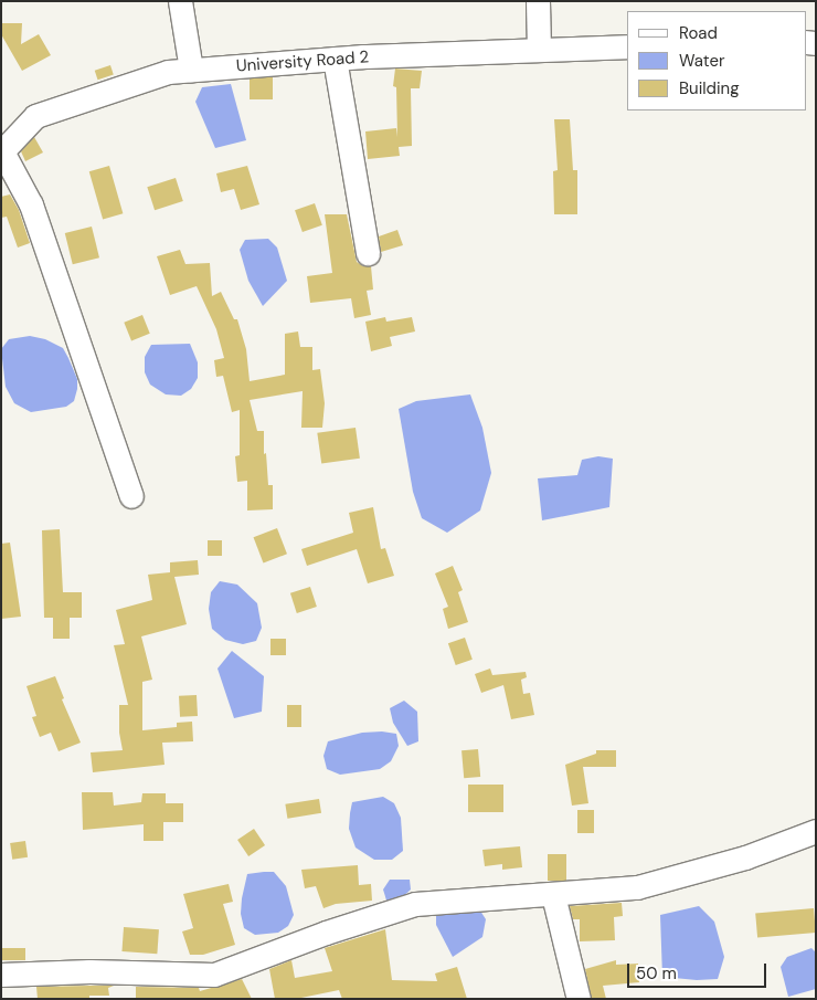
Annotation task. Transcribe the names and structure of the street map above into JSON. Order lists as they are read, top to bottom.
{
  "streets": {
    "street": ["University Road 2"]
  },
  "legend": ["Road", "Water", "Building"],
  "scale_bar": "50 m"
}
